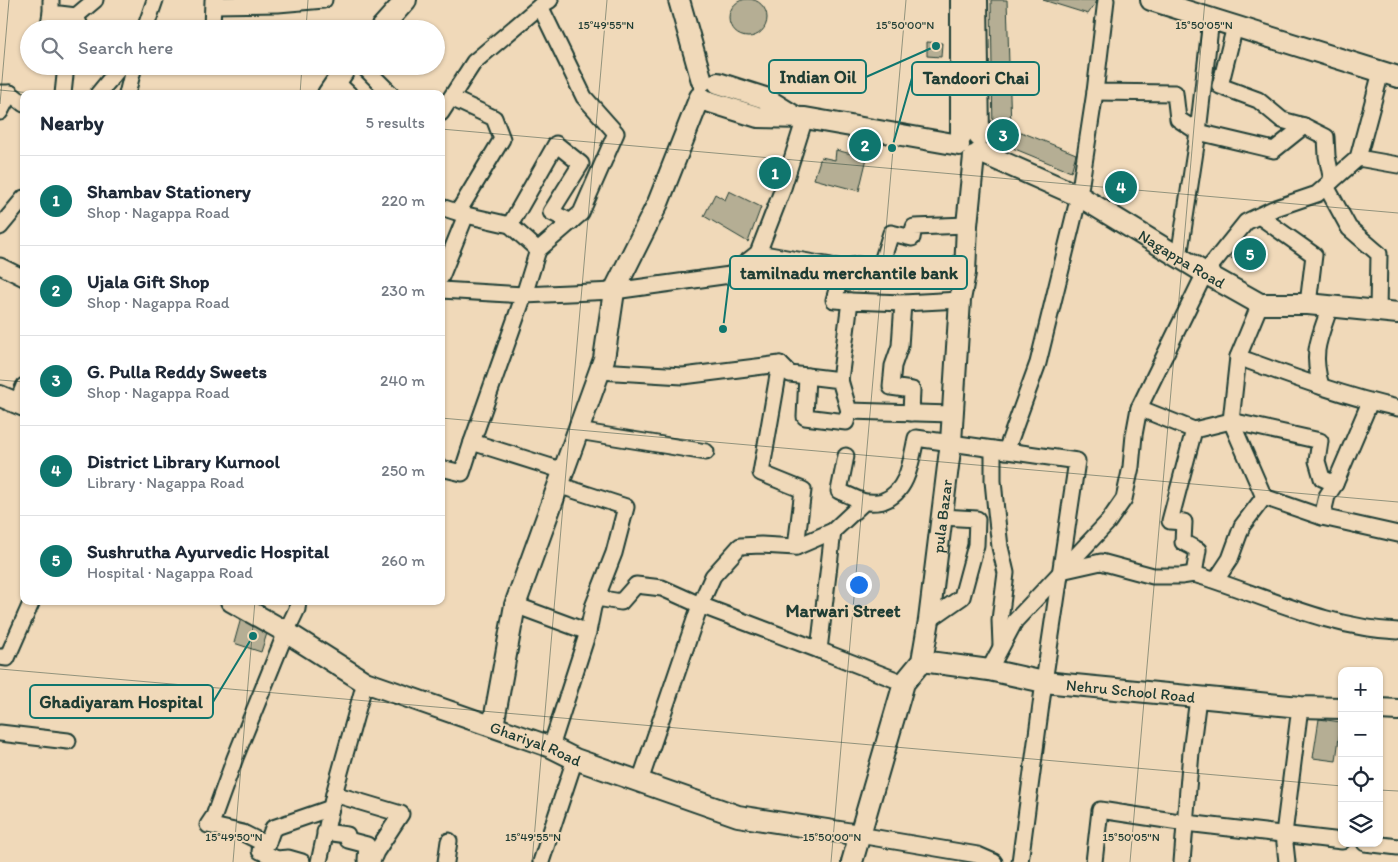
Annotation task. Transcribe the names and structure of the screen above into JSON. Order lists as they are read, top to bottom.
{
  "streets": {
    "street": [
      "Nagappa Road",
      "pula Bazar",
      "Nehru School Road",
      "Ghariyal Road"
    ]
  },
  "crossings": [
    ["Nagappa Road", "pula Bazar"],
    ["pula Bazar", "Nehru School Road"],
    ["pula Bazar", "Ghariyal Road"]
  ],
  "districts": ["Marwari Street"],
  "places": [
    "Indian Oil",
    "Tandoori Chai",
    "tamilnadu merchantile bank",
    "Ghadiyaram Hospital"
  ],
  "page": {
    "search": "Search here",
    "heading": ["Nearby", "5 results"],
    "pins": [
      "3",
      "2",
      "1",
      "4",
      "5"
    ],
    "list": [
      {
        "mark": "1",
        "name": "Shambav Stationery",
        "note": "Shop · Nagappa Road",
        "value": "220 m"
      },
      {
        "mark": "2",
        "name": "Ujala Gift Shop",
        "note": "Shop · Nagappa Road",
        "value": "230 m"
      },
      {
        "mark": "3",
        "name": "G. Pulla Reddy Sweets",
        "note": "Shop · Nagappa Road",
        "value": "240 m"
      },
      {
        "mark": "4",
        "name": "District Library Kurnool",
        "note": "Library · Nagappa Road",
        "value": "250 m"
      },
      {
        "mark": "5",
        "name": "Sushrutha Ayurvedic Hospital",
        "note": "Hospital · Nagappa Road",
        "value": "260 m"
      }
    ],
    "map_buttons": ["+", "−"]
  },
  "coordinates": [
    "15°49'55\"N",
    "15°50'00\"N",
    "15°50'05\"N",
    "15°49'50\"N"
  ]
}
